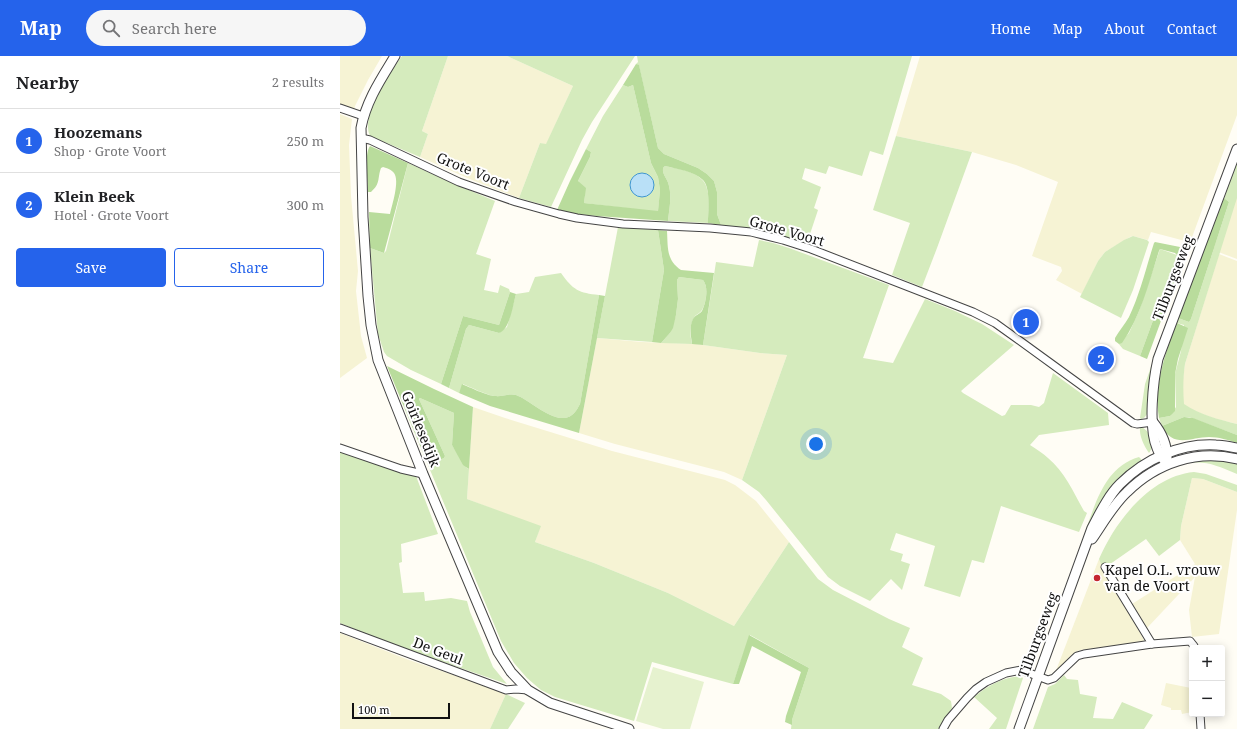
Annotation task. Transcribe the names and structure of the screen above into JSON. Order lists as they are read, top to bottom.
{
  "streets": {
    "street": [
      "Grote Voort",
      "Tilburgseweg",
      "Goirlesedijk",
      "De Geul"
    ]
  },
  "crossings": [
    ["Grote Voort", "Tilburgseweg"],
    ["Grote Voort", "Goirlesedijk"],
    ["Goirlesedijk", "De Geul"]
  ],
  "places": ["Kapel O.L. vrouw van de Voort"],
  "scale_bar": "100 m",
  "page": {
    "header": "Map",
    "search": "Search here",
    "nav": [
      "Home",
      "Map",
      "About",
      "Contact"
    ],
    "heading": ["Nearby", "2 results"],
    "list": [
      {
        "mark": "1",
        "name": "Hoozemans",
        "note": "Shop · Grote Voort",
        "value": "250 m"
      },
      {
        "mark": "2",
        "name": "Klein Beek",
        "note": "Hotel · Grote Voort",
        "value": "300 m"
      }
    ],
    "buttons": ["Save", "Share"],
    "pins": ["1", "2"],
    "map_buttons": ["+", "−"],
    "scale": "100 m"
  }
}
